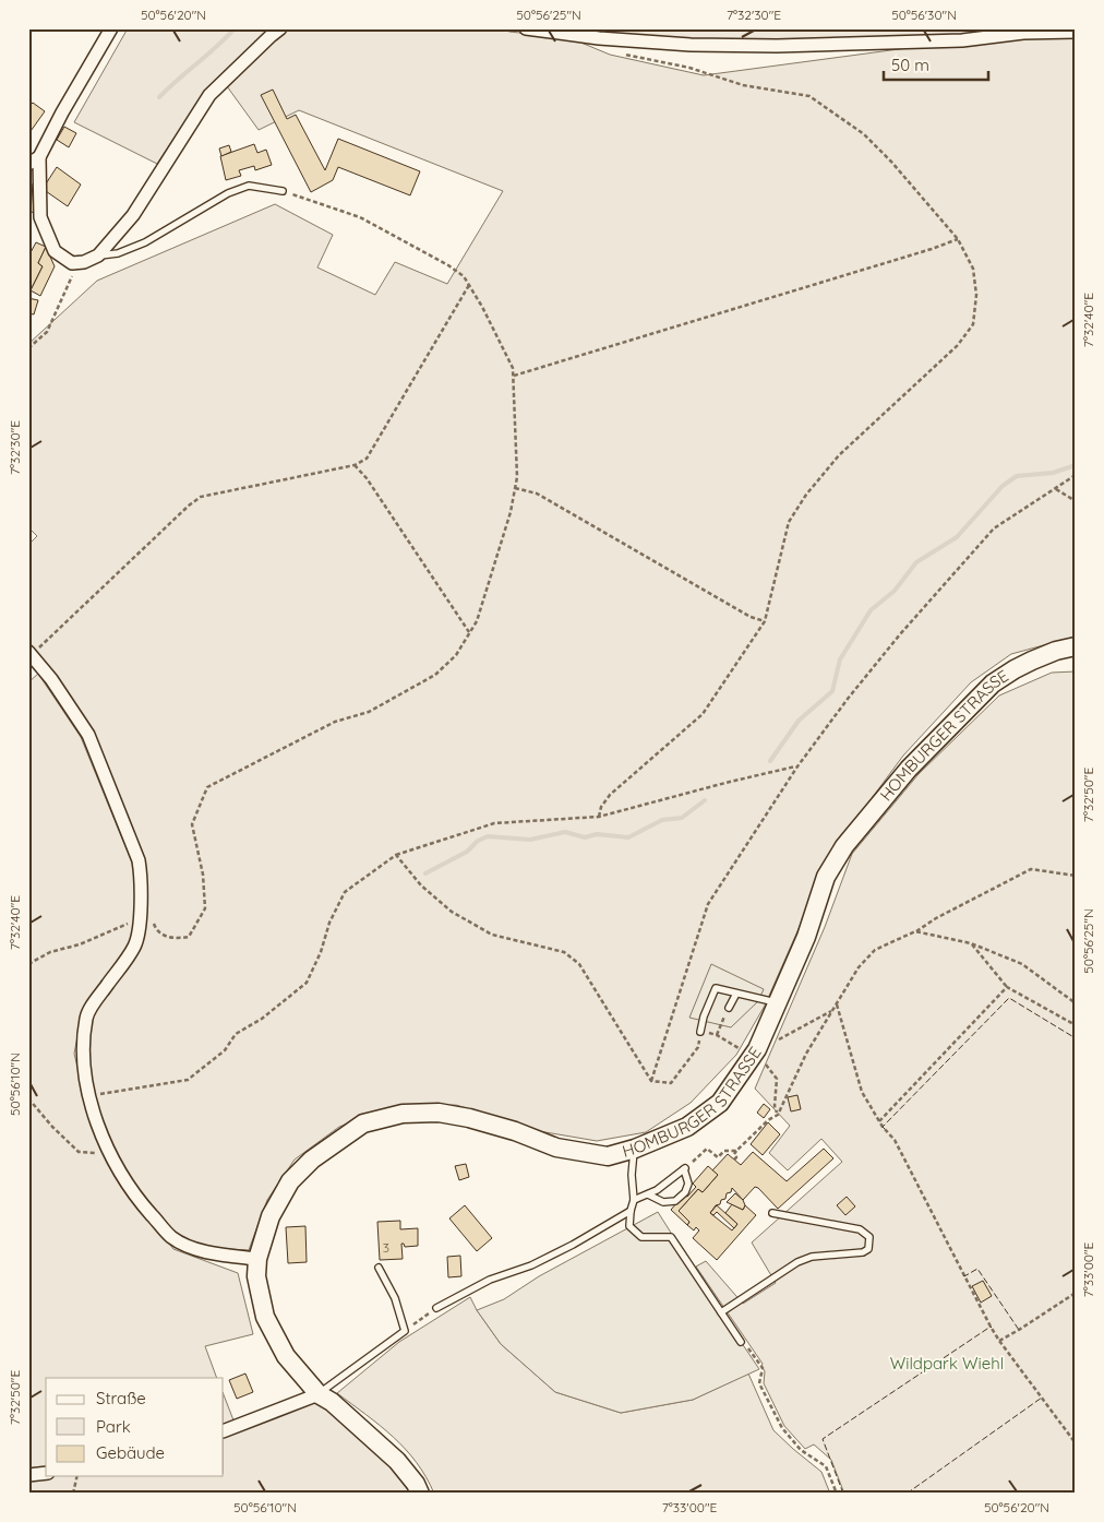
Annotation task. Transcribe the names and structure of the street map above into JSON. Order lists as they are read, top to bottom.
{
  "streets": {
    "main road": ["HOMBURGER STRASSE"]
  },
  "parks": ["Wildpark Wiehl"],
  "house_numbers": ["3"],
  "legend": ["Straße", "Park", "Gebäude"],
  "scale_bar": "50 m",
  "coordinates": [
    "50°56'20\"N",
    "50°56'25\"N",
    "7°32'30\"E",
    "50°56'30\"N",
    "7°32'40\"E",
    "7°32'50\"E",
    "50°56'10\"N",
    "7°33'00\"E"
  ]
}
